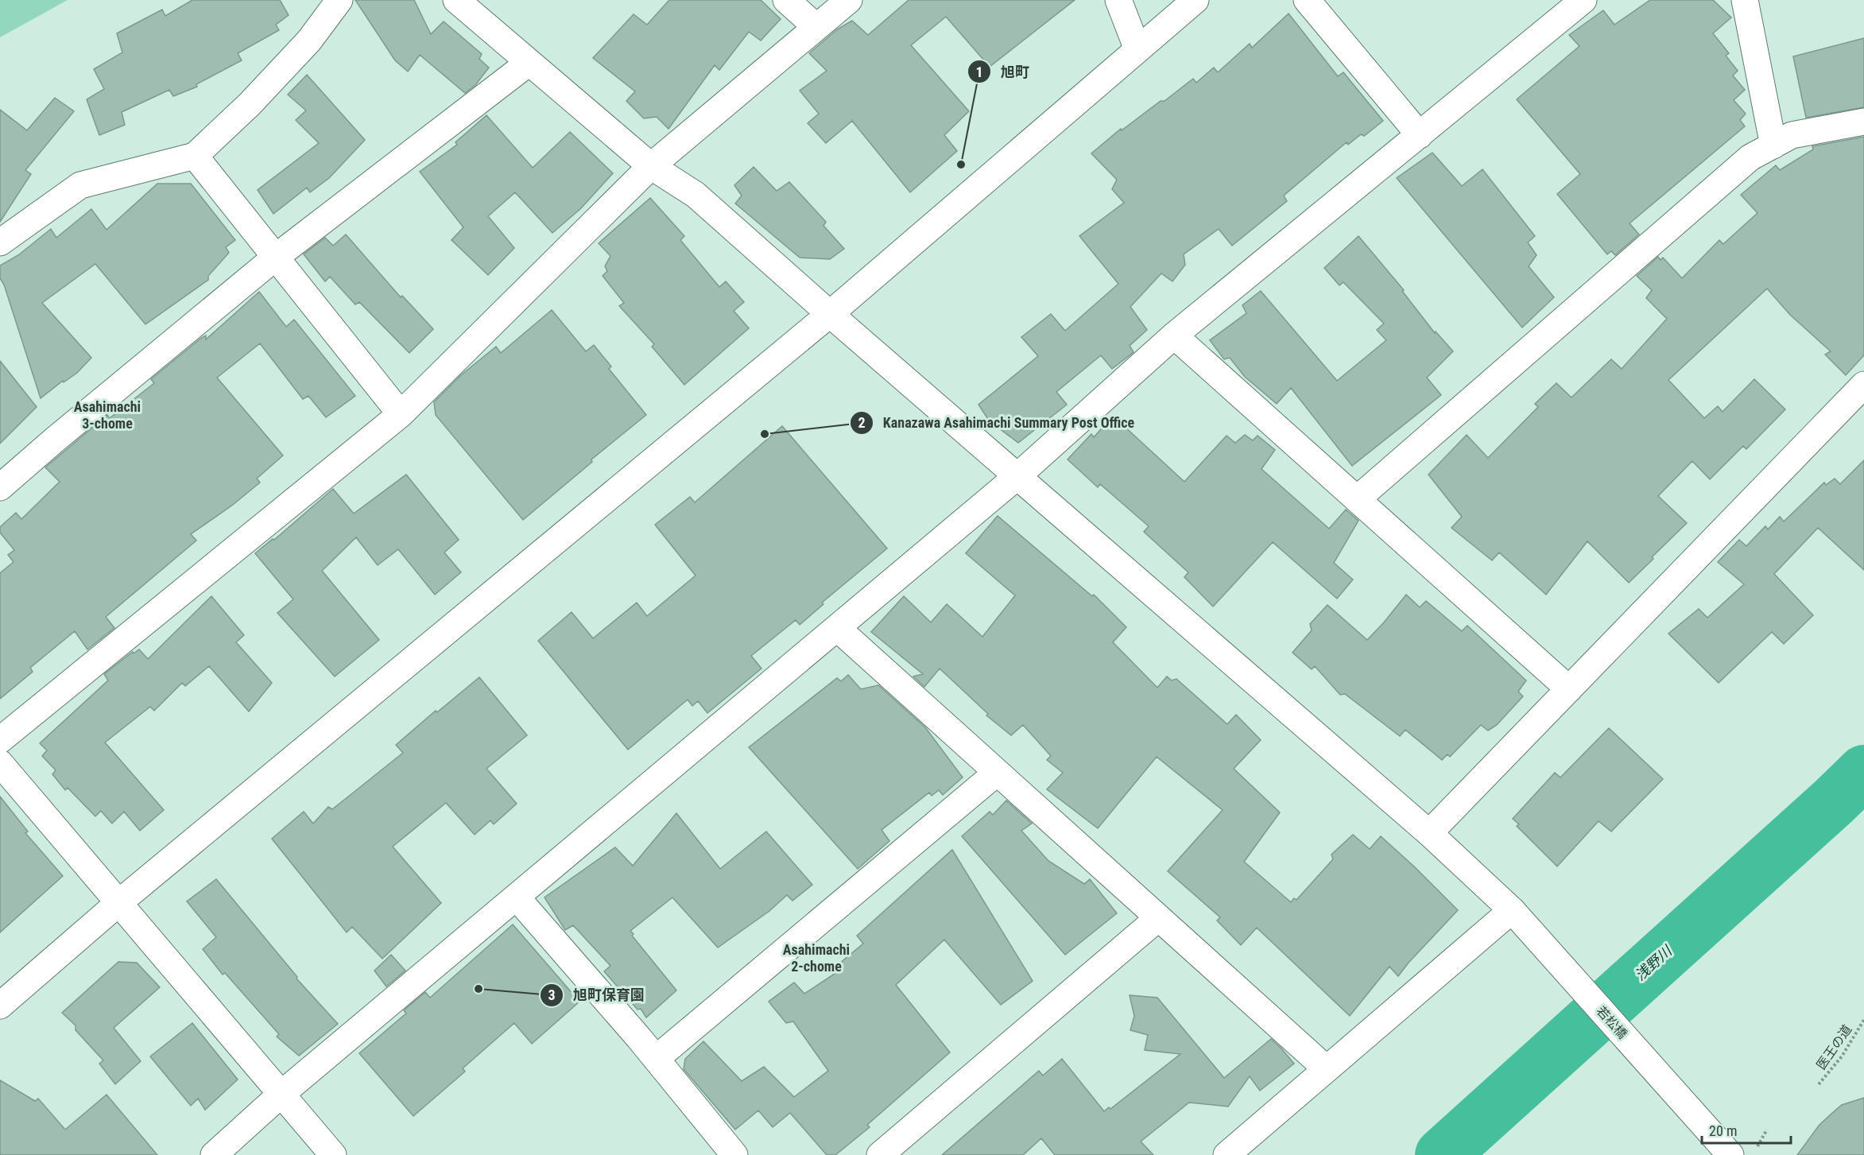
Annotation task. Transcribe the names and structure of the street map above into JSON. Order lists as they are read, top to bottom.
{
  "streets": {
    "street": ["若松橋"],
    "path": ["医王の道"]
  },
  "districts": ["Asahimachi 3-chome", "Asahimachi 2-chome"],
  "water": ["浅野川"],
  "places": ["旭町", "Kanazawa Asahimachi Summary Post Office", "旭町保育園"],
  "scale_bar": "20 m"
}
